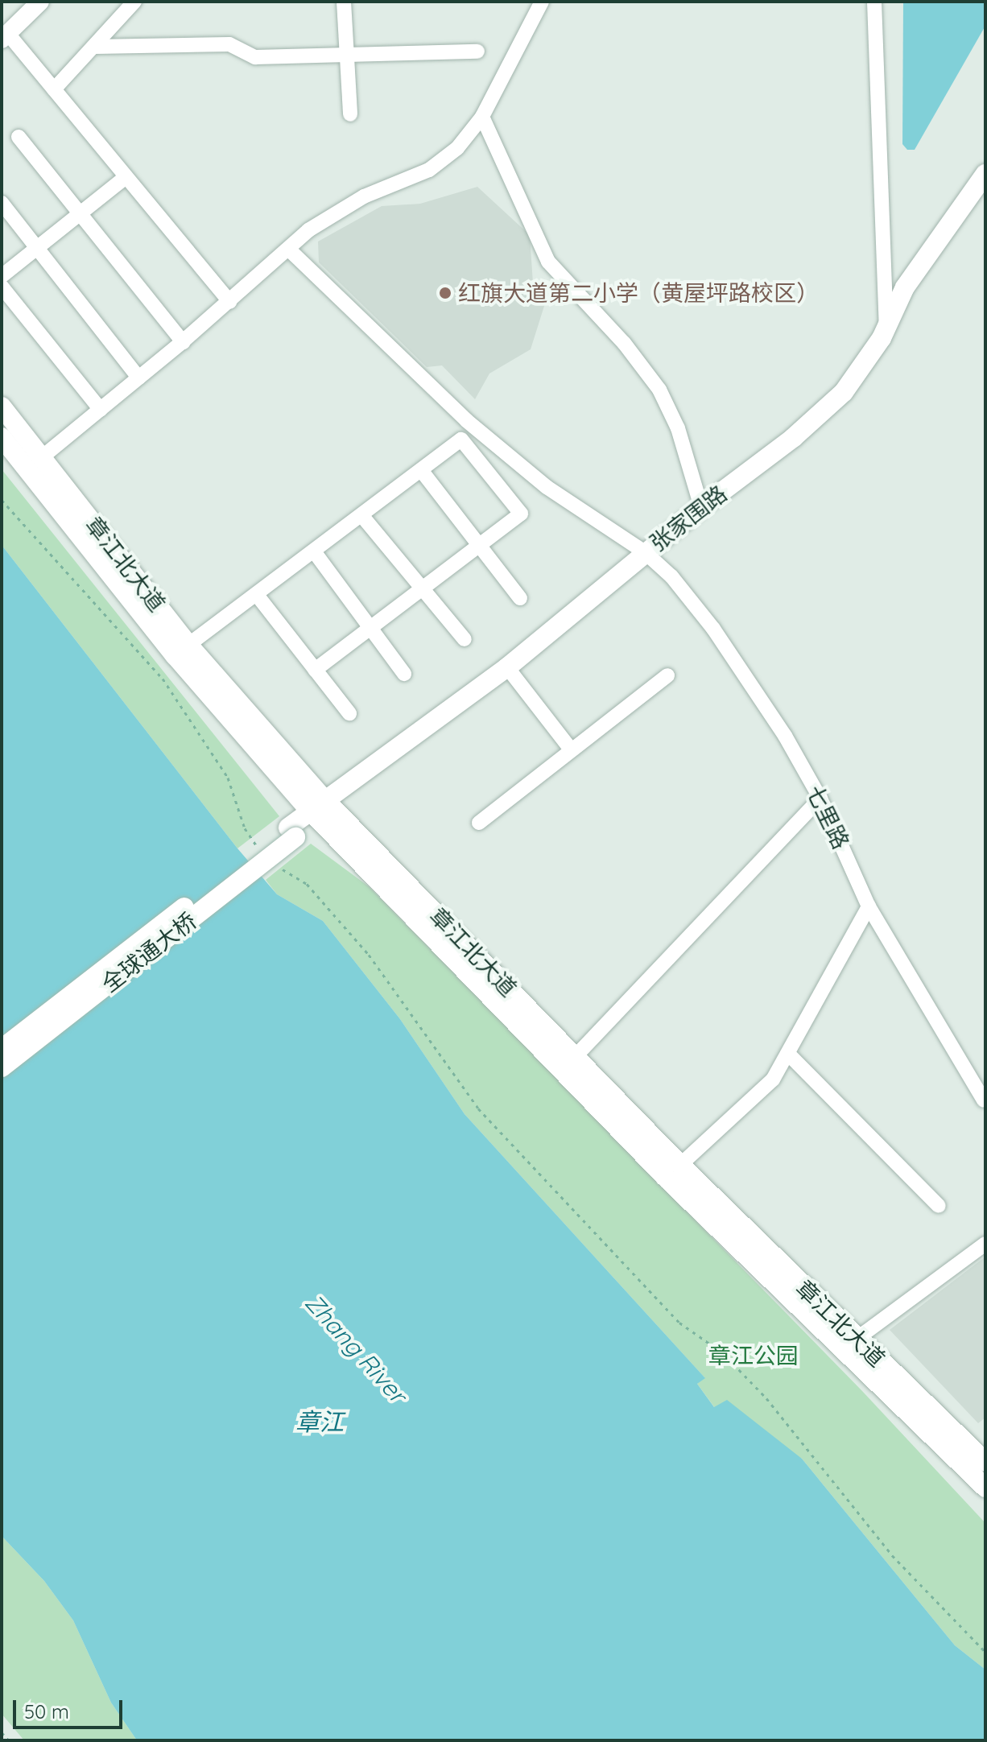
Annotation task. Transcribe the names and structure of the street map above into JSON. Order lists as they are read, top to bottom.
{
  "streets": {
    "main road": ["张家围路", "章江北大道", "全球通大桥"],
    "street": ["七里路"]
  },
  "crossings": [
    ["张家围路", "章江北大道"],
    ["张家围路", "七里路"],
    ["张家围路", "全球通大桥"]
  ],
  "water": ["Zhang River", "章江"],
  "parks": ["章江公园"],
  "places": ["红旗大道第二小学（黄屋坪路校区）"],
  "scale_bar": "50 m"
}
